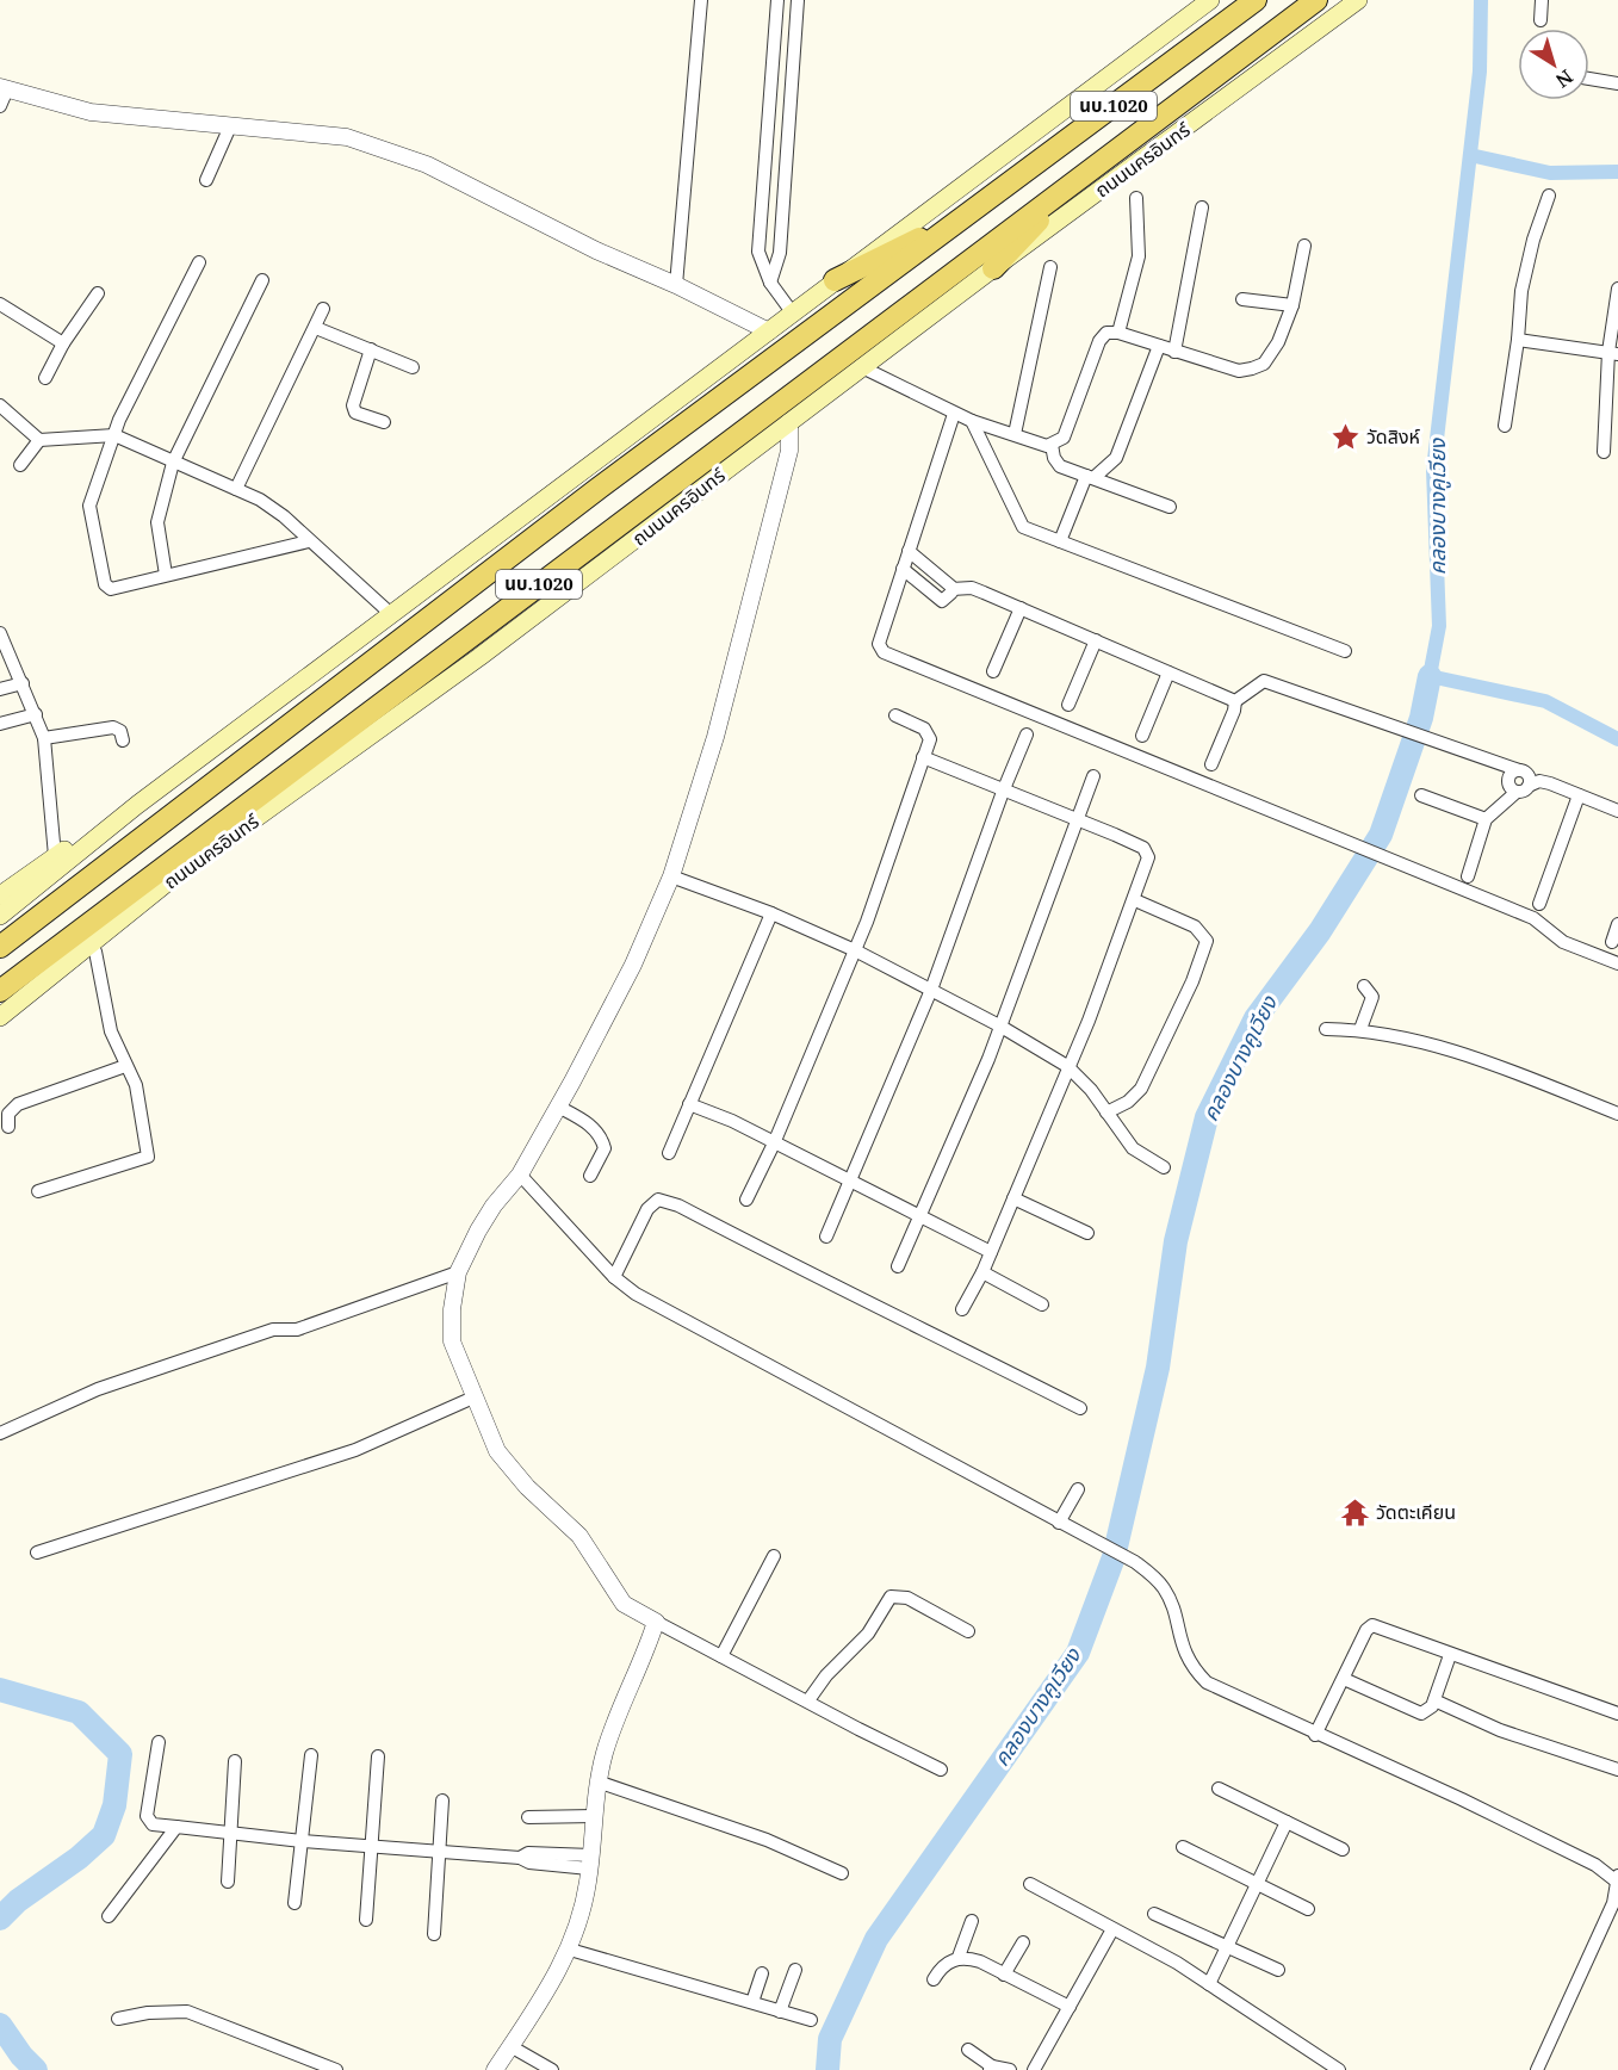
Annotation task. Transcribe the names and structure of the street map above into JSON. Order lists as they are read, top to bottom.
{
  "streets": {
    "main road": ["นบ.1020", "ถนนนครอินทร์"]
  },
  "water": ["คลองบางคูเวียง"],
  "places": {
    "place": ["วัดสิงห์"],
    "temple": ["วัดตะเคียน"]
  },
  "north": "bottom right"
}
